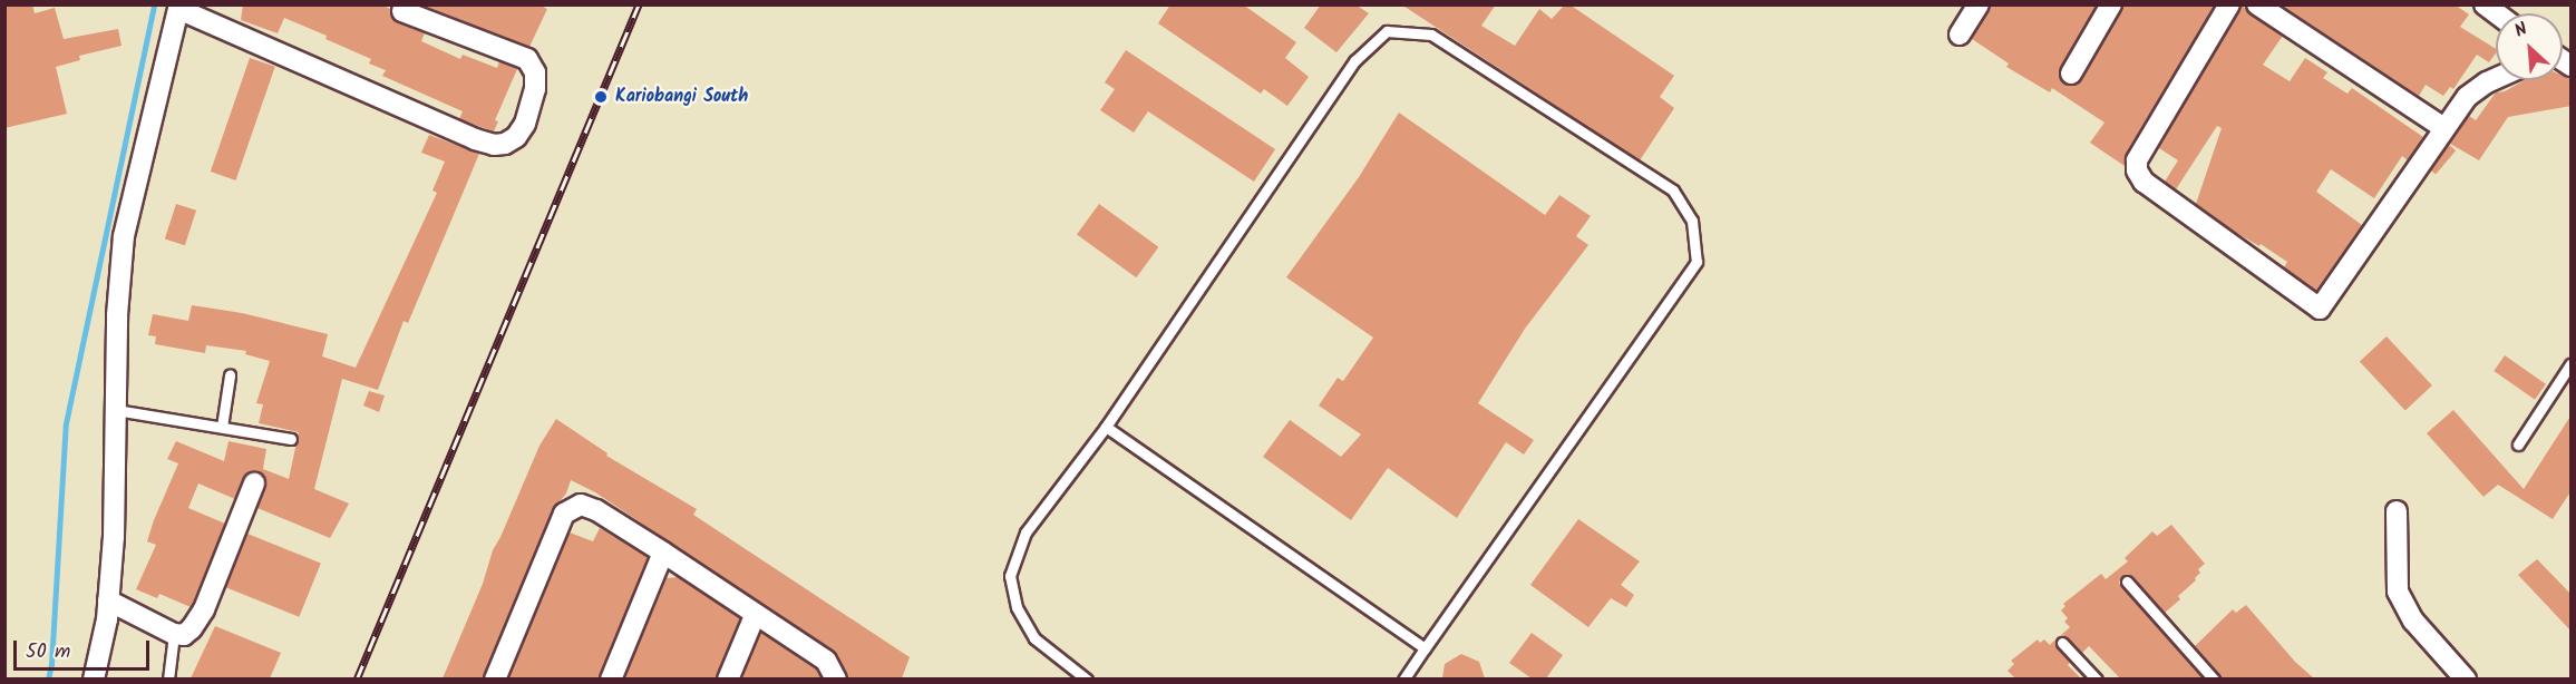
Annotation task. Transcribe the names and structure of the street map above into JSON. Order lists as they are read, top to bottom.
{
  "places": ["Kariobangi South"],
  "scale_bar": "50 m",
  "north": "top left"
}
